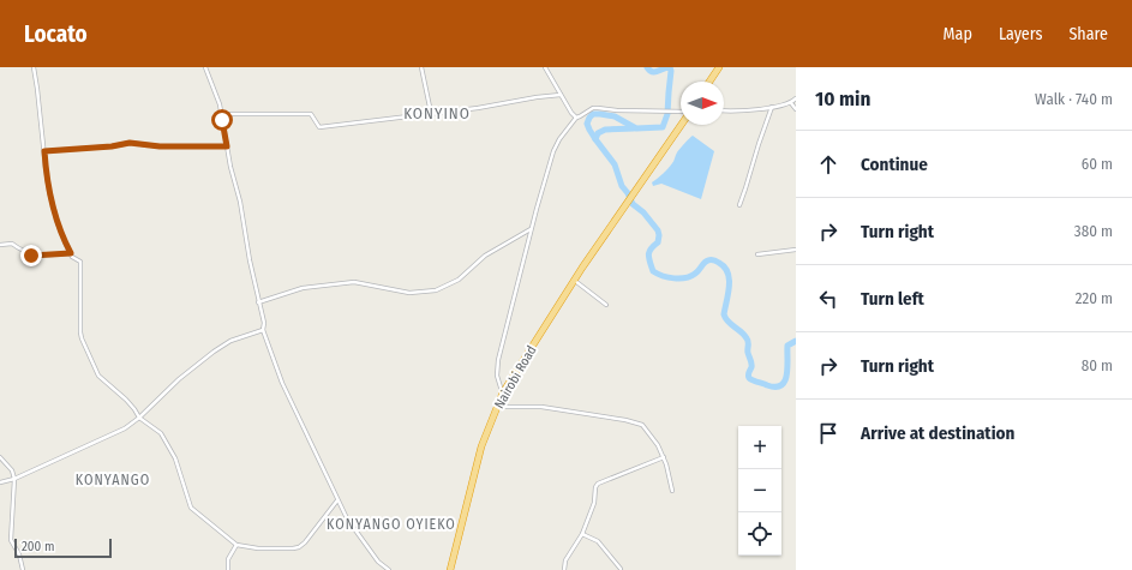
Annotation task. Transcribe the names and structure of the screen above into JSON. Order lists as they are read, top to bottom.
{
  "streets": {
    "highway": ["Nairobi Road"]
  },
  "districts": ["KONYINO", "KONYANGO", "KONYANGO OYIEKO"],
  "scale_bar": "200 m",
  "north": "right",
  "page": {
    "header": "Locato",
    "nav": ["Map", "Layers", "Share"],
    "heading": ["10 min", "Walk · 740 m"],
    "list": [
      ["Continue", "60 m"],
      ["Turn right", "380 m"],
      ["Turn left", "220 m"],
      ["Turn right", "80 m"],
      "Arrive at destination"
    ],
    "map_buttons": ["+", "−"],
    "scale": "200 m"
  }
}
